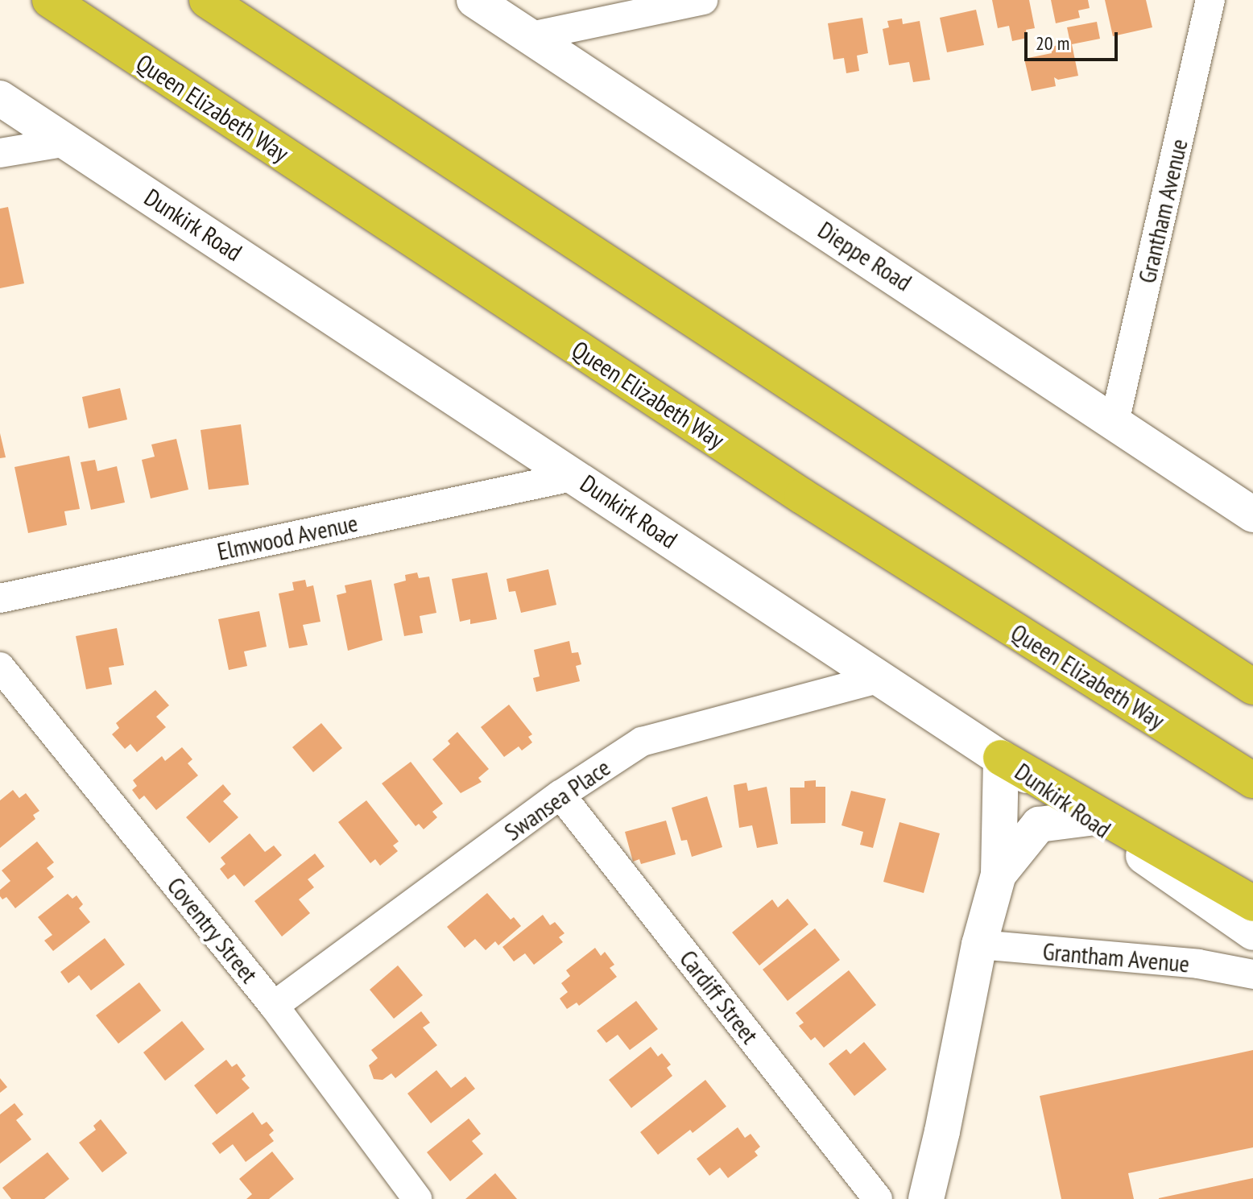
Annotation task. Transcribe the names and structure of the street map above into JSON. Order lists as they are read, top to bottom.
{
  "streets": {
    "highway": ["Queen Elizabeth Way"],
    "street": [
      "Grantham Avenue",
      "Dunkirk Road",
      "Dieppe Road",
      "Elmwood Avenue",
      "Swansea Place",
      "Coventry Street",
      "Cardiff Street"
    ]
  },
  "crossings": [
    ["Grantham Avenue", "Dieppe Road"],
    ["Dunkirk Road", "Elmwood Avenue"],
    ["Dunkirk Road", "Swansea Place"],
    ["Swansea Place", "Coventry Street"],
    ["Swansea Place", "Cardiff Street"]
  ],
  "scale_bar": "20 m"
}
